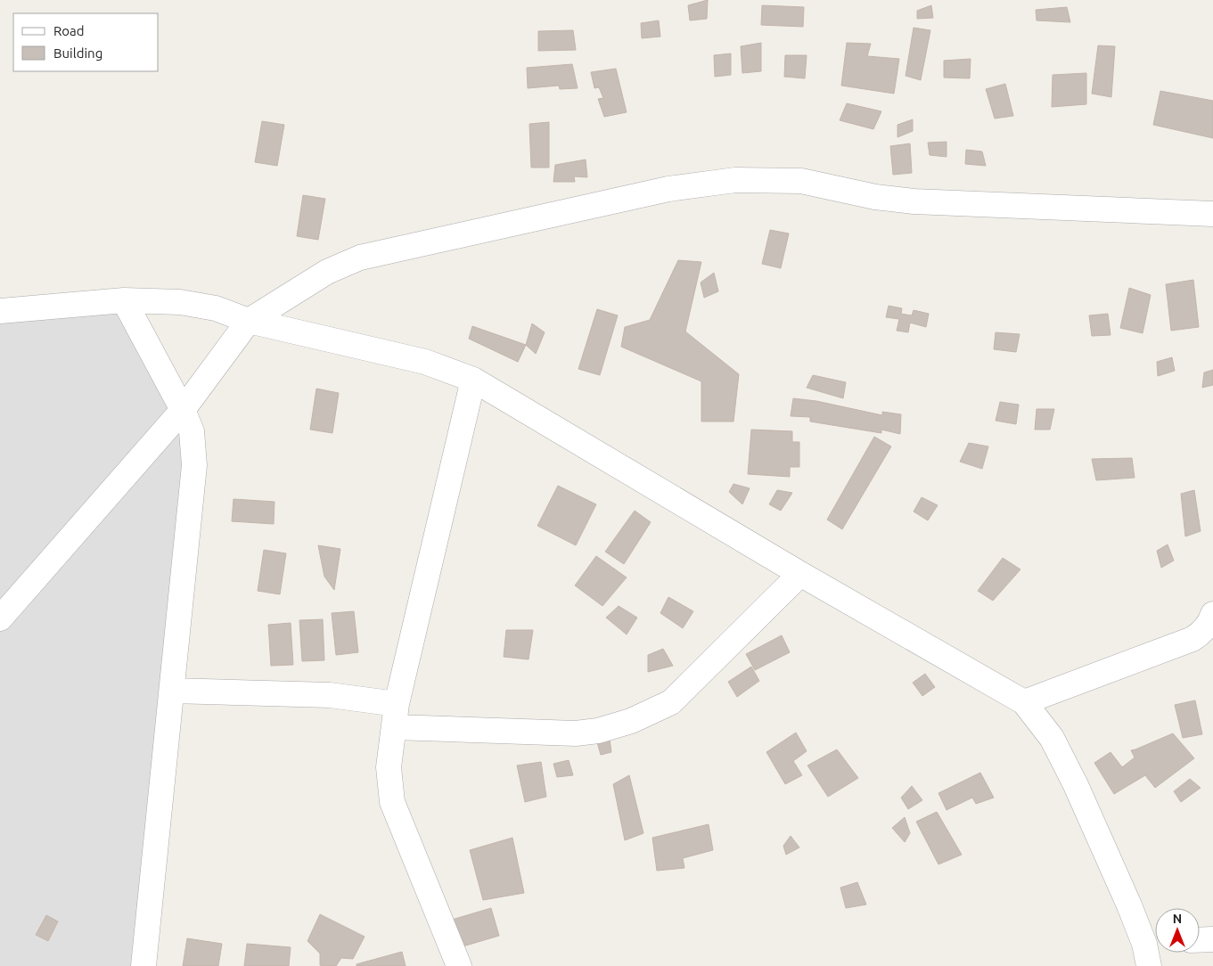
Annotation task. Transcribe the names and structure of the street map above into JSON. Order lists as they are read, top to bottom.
{
  "legend": ["Road", "Building"],
  "north": "top"
}
